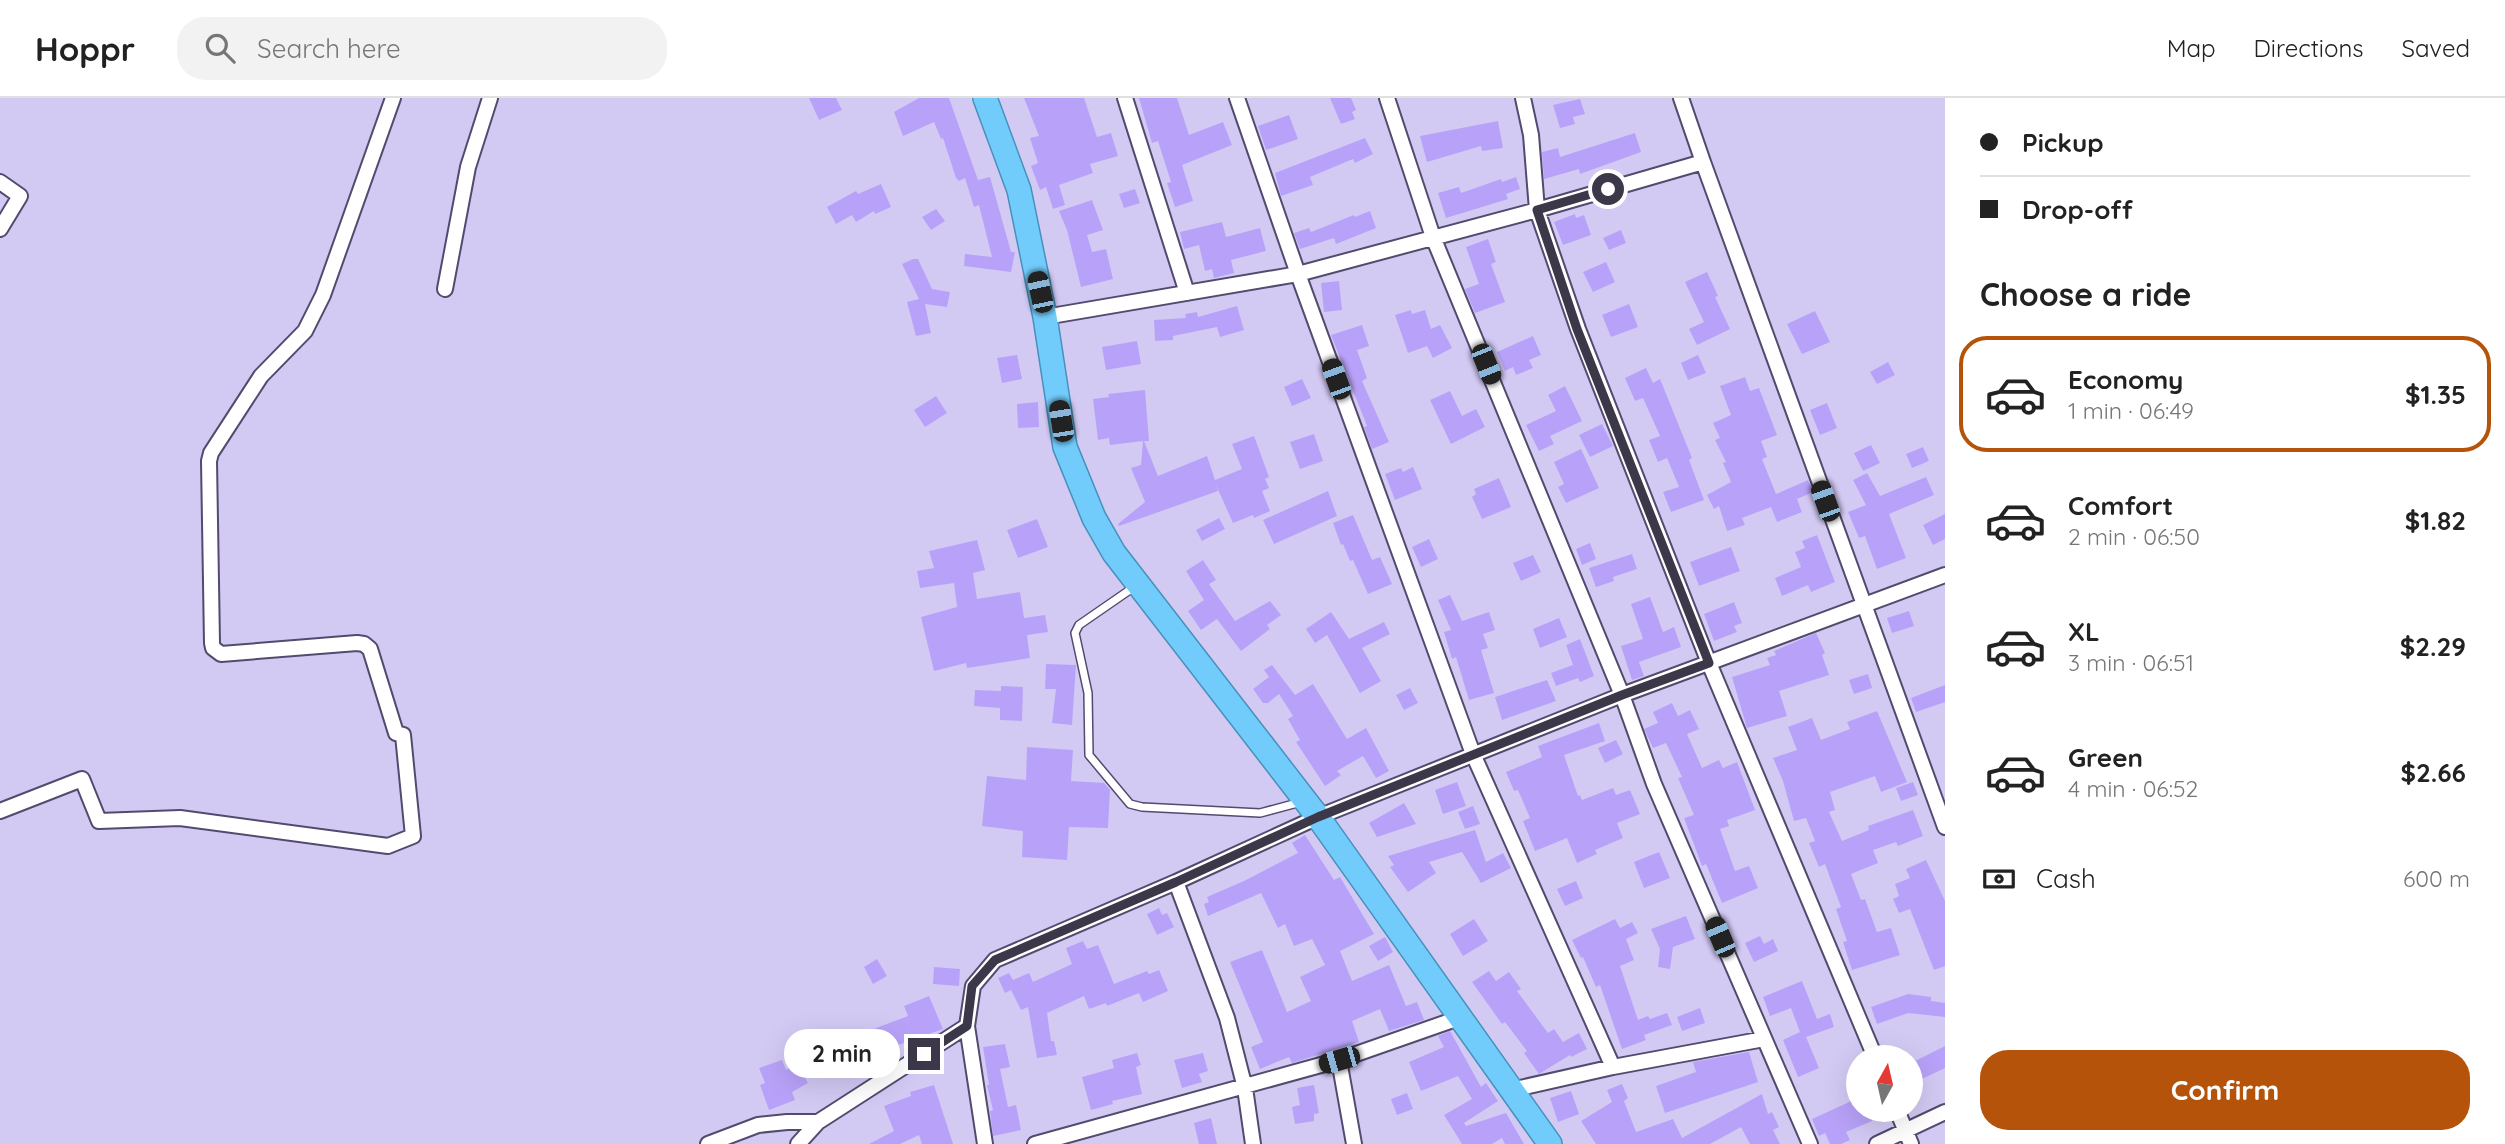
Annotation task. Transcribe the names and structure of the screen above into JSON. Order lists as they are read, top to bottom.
{
  "north": "top",
  "page": {
    "header": "Hoppr",
    "search": "Search here",
    "nav": ["Map", "Directions", "Saved"],
    "banner": ["Pickup", "Drop-off"],
    "heading": "Choose a ride",
    "list": [
      {
        "name": "Economy",
        "note": "1 min · 06:49",
        "value": "$1.35"
      },
      {
        "name": "Comfort",
        "note": "2 min · 06:50",
        "value": "$1.82"
      },
      {
        "name": "XL",
        "note": "3 min · 06:51",
        "value": "$2.29"
      },
      {
        "name": "Green",
        "note": "4 min · 06:52",
        "value": "$2.66"
      }
    ],
    "pay": ["Cash", "600 m"],
    "bubble": "2 min",
    "buttons": "Confirm"
  }
}
